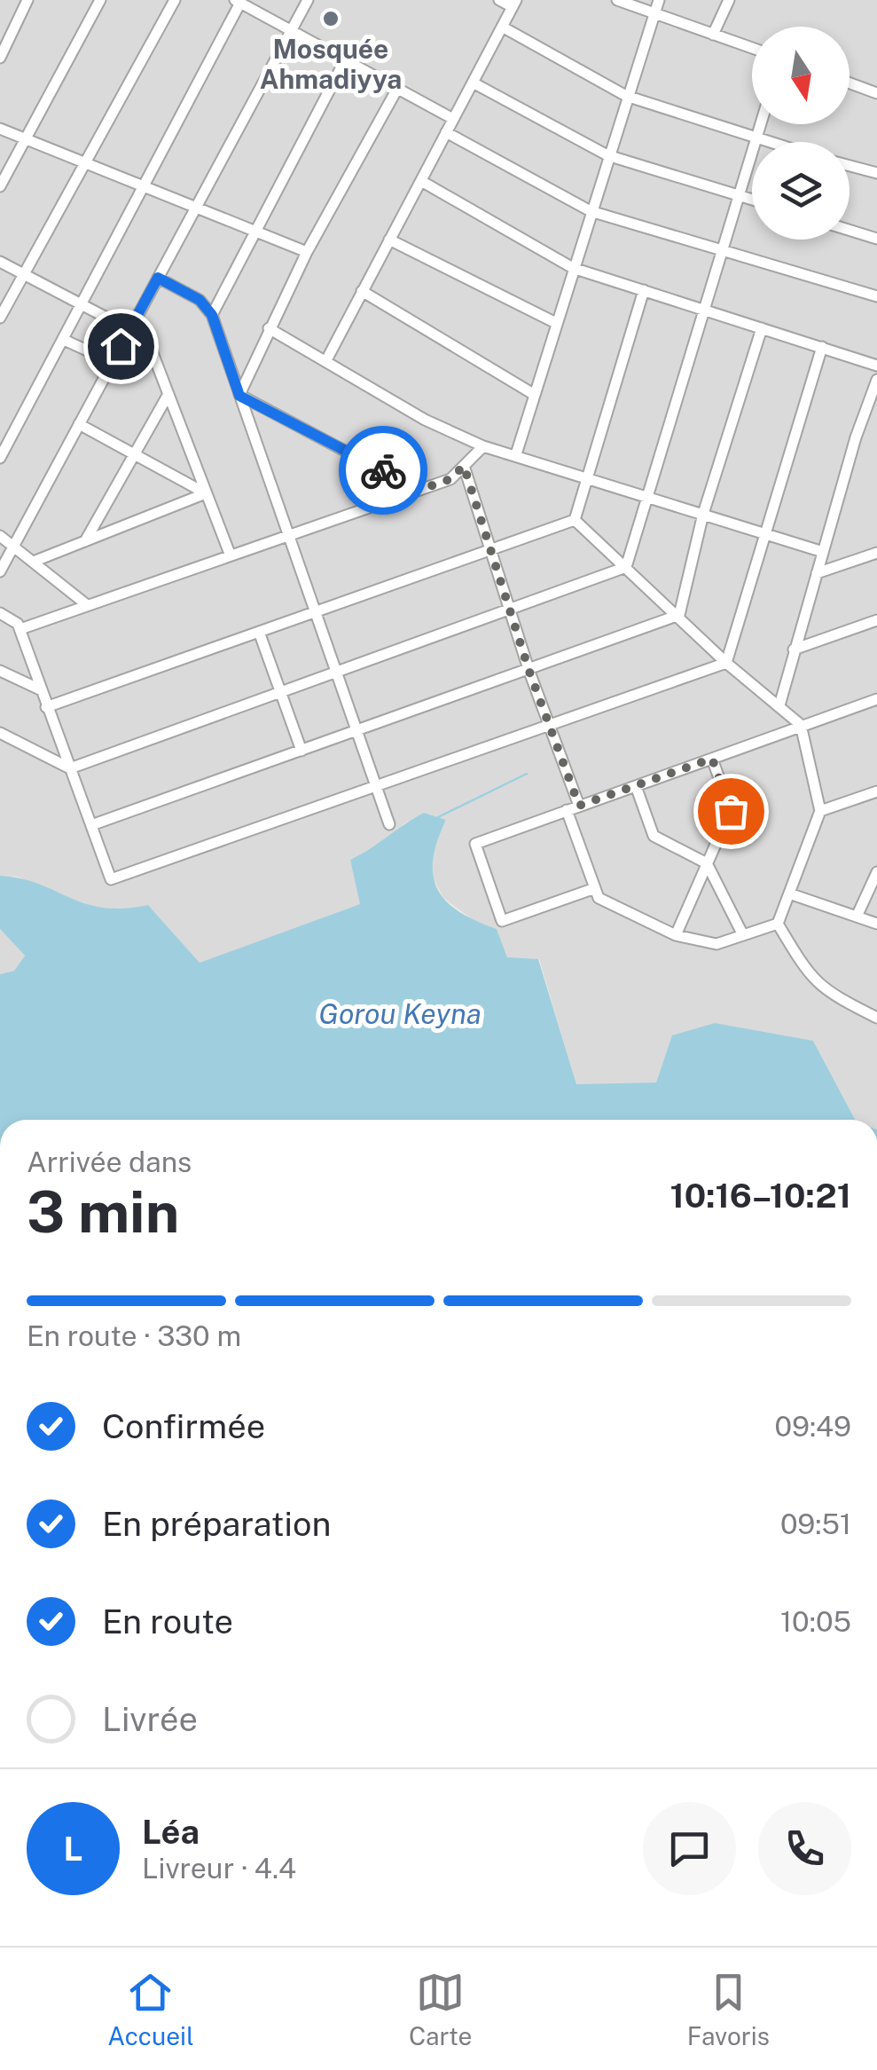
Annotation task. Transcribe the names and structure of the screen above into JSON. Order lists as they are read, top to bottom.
{
  "water": ["Gorou Keyna"],
  "places": ["Mosquée Ahmadiyya"],
  "north": "bottom",
  "page": {
    "heading": ["3 min", "Arrivée dans", "10:16–10:21"],
    "panel": ["Léa", "Livreur · 4.4"],
    "bar": "En route · 330 m",
    "list": [
      ["Confirmée", "09:49"],
      ["En préparation", "09:51"],
      ["En route", "10:05"],
      "Livrée"
    ],
    "round": "L",
    "tabs": ["Accueil", "Carte", "Favoris"]
  }
}
